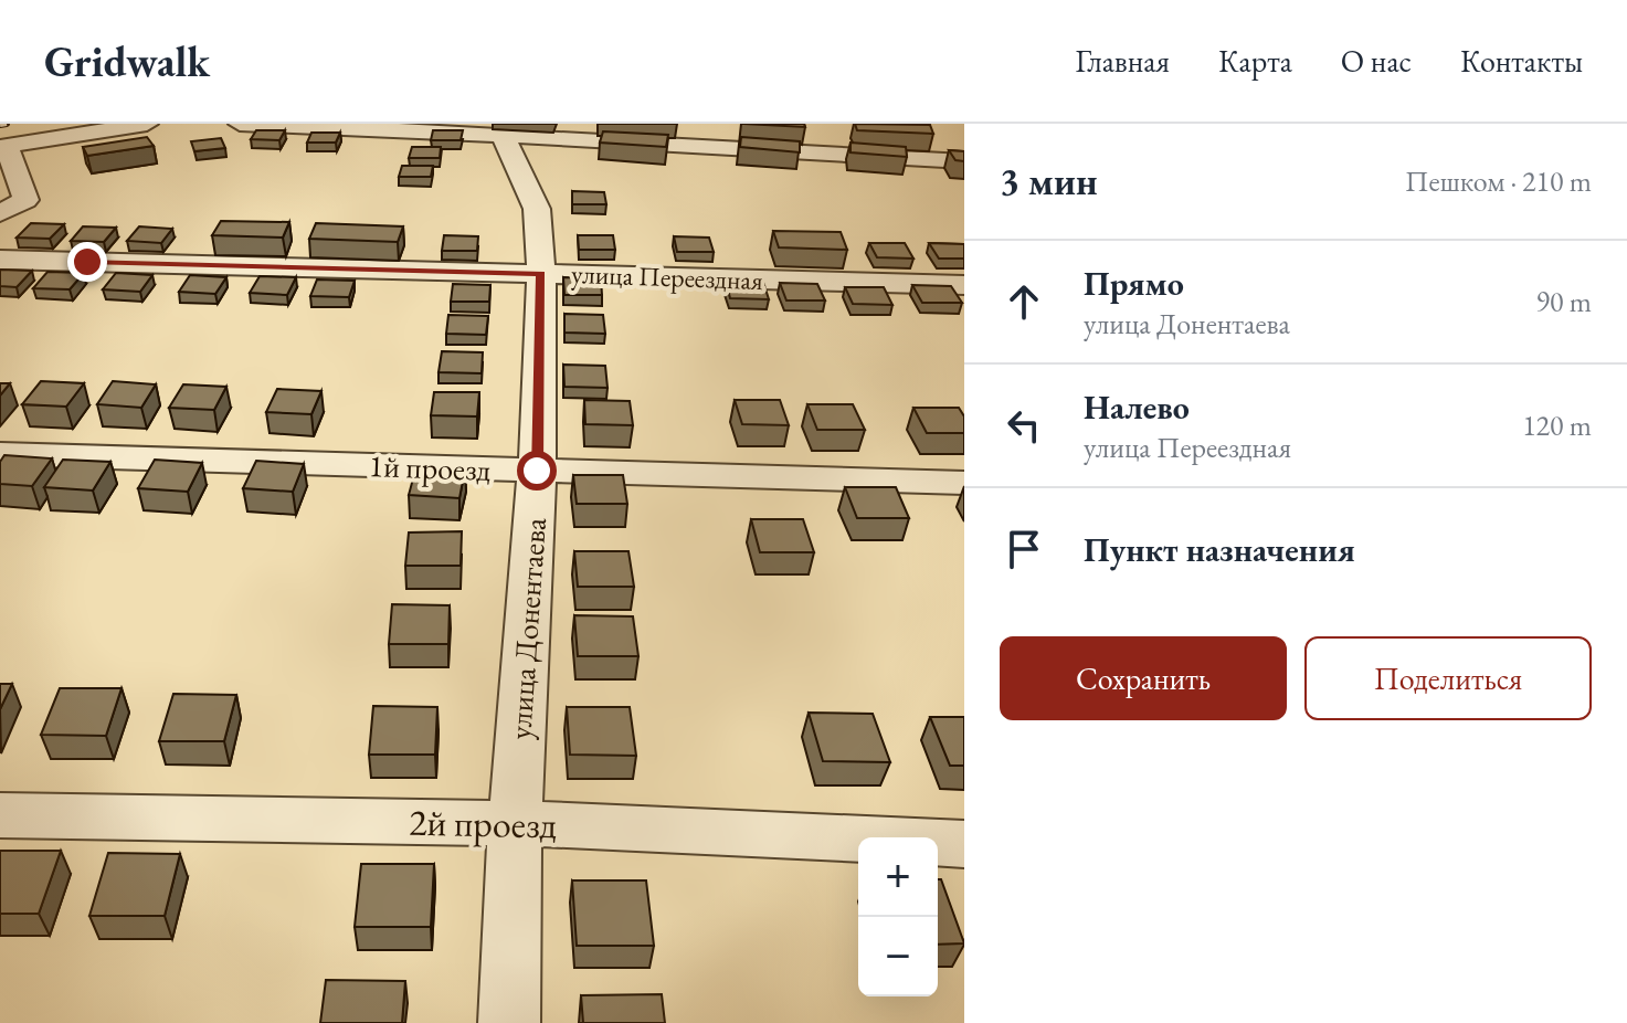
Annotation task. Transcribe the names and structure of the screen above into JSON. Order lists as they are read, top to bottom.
{
  "streets": {
    "street": [
      "улица Переездная",
      "1й проезд",
      "улица Донентаева",
      "2й проезд"
    ]
  },
  "crossings": [
    ["улица Переездная", "улица Донентаева"],
    ["1й проезд", "улица Донентаева"],
    ["улица Донентаева", "2й проезд"]
  ],
  "page": {
    "header": "Gridwalk",
    "nav": [
      "Главная",
      "Карта",
      "О нас",
      "Контакты"
    ],
    "heading": ["3 мин", "Пешком · 210 m"],
    "list": [
      ["Прямо", "улица Донентаева", "90 m"],
      ["Налево", "улица Переездная", "120 m"],
      "Пункт назначения"
    ],
    "buttons": ["Сохранить", "Поделиться"],
    "map_buttons": ["+", "−"]
  }
}
